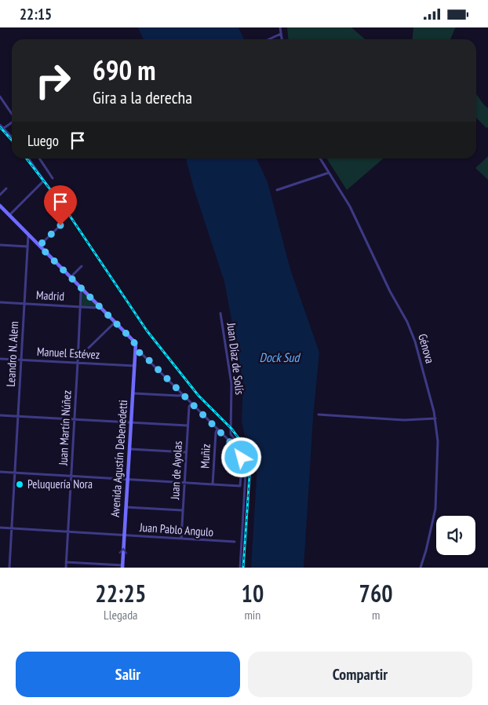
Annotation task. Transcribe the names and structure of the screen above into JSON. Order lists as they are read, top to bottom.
{
  "streets": {
    "main road": ["Avenida Agustín Debenedetti"],
    "street": [
      "Madrid",
      "Génova",
      "Manuel Estévez",
      "Leandro N. Alem",
      "Juan Díaz de Solís",
      "Juan Martín Núñez",
      "Muñiz",
      "Juan de Ayolas",
      "Juan Pablo Angulo"
    ]
  },
  "crossings": [
    ["Madrid", "Leandro N. Alem"],
    ["Madrid", "Juan Martín Núñez"],
    ["Manuel Estévez", "Leandro N. Alem"],
    ["Manuel Estévez", "Juan Martín Núñez"],
    ["Manuel Estévez", "Avenida Agustín Debenedetti"],
    ["Leandro N. Alem", "Juan Pablo Angulo"],
    ["Juan Martín Núñez", "Juan Pablo Angulo"],
    ["Avenida Agustín Debenedetti", "Juan Pablo Angulo"],
    ["Juan de Ayolas", "Juan Pablo Angulo"]
  ],
  "water": ["Dock Sud"],
  "places": ["Peluquería Nora"],
  "page": {
    "status": "22:15",
    "turn": ["690 m", "Gira a la derecha"],
    "then": "Luego",
    "eta": [
      "22:25",
      "Llegada",
      "10",
      "min",
      "760",
      "m"
    ],
    "buttons": ["Salir", "Compartir"]
  }
}
